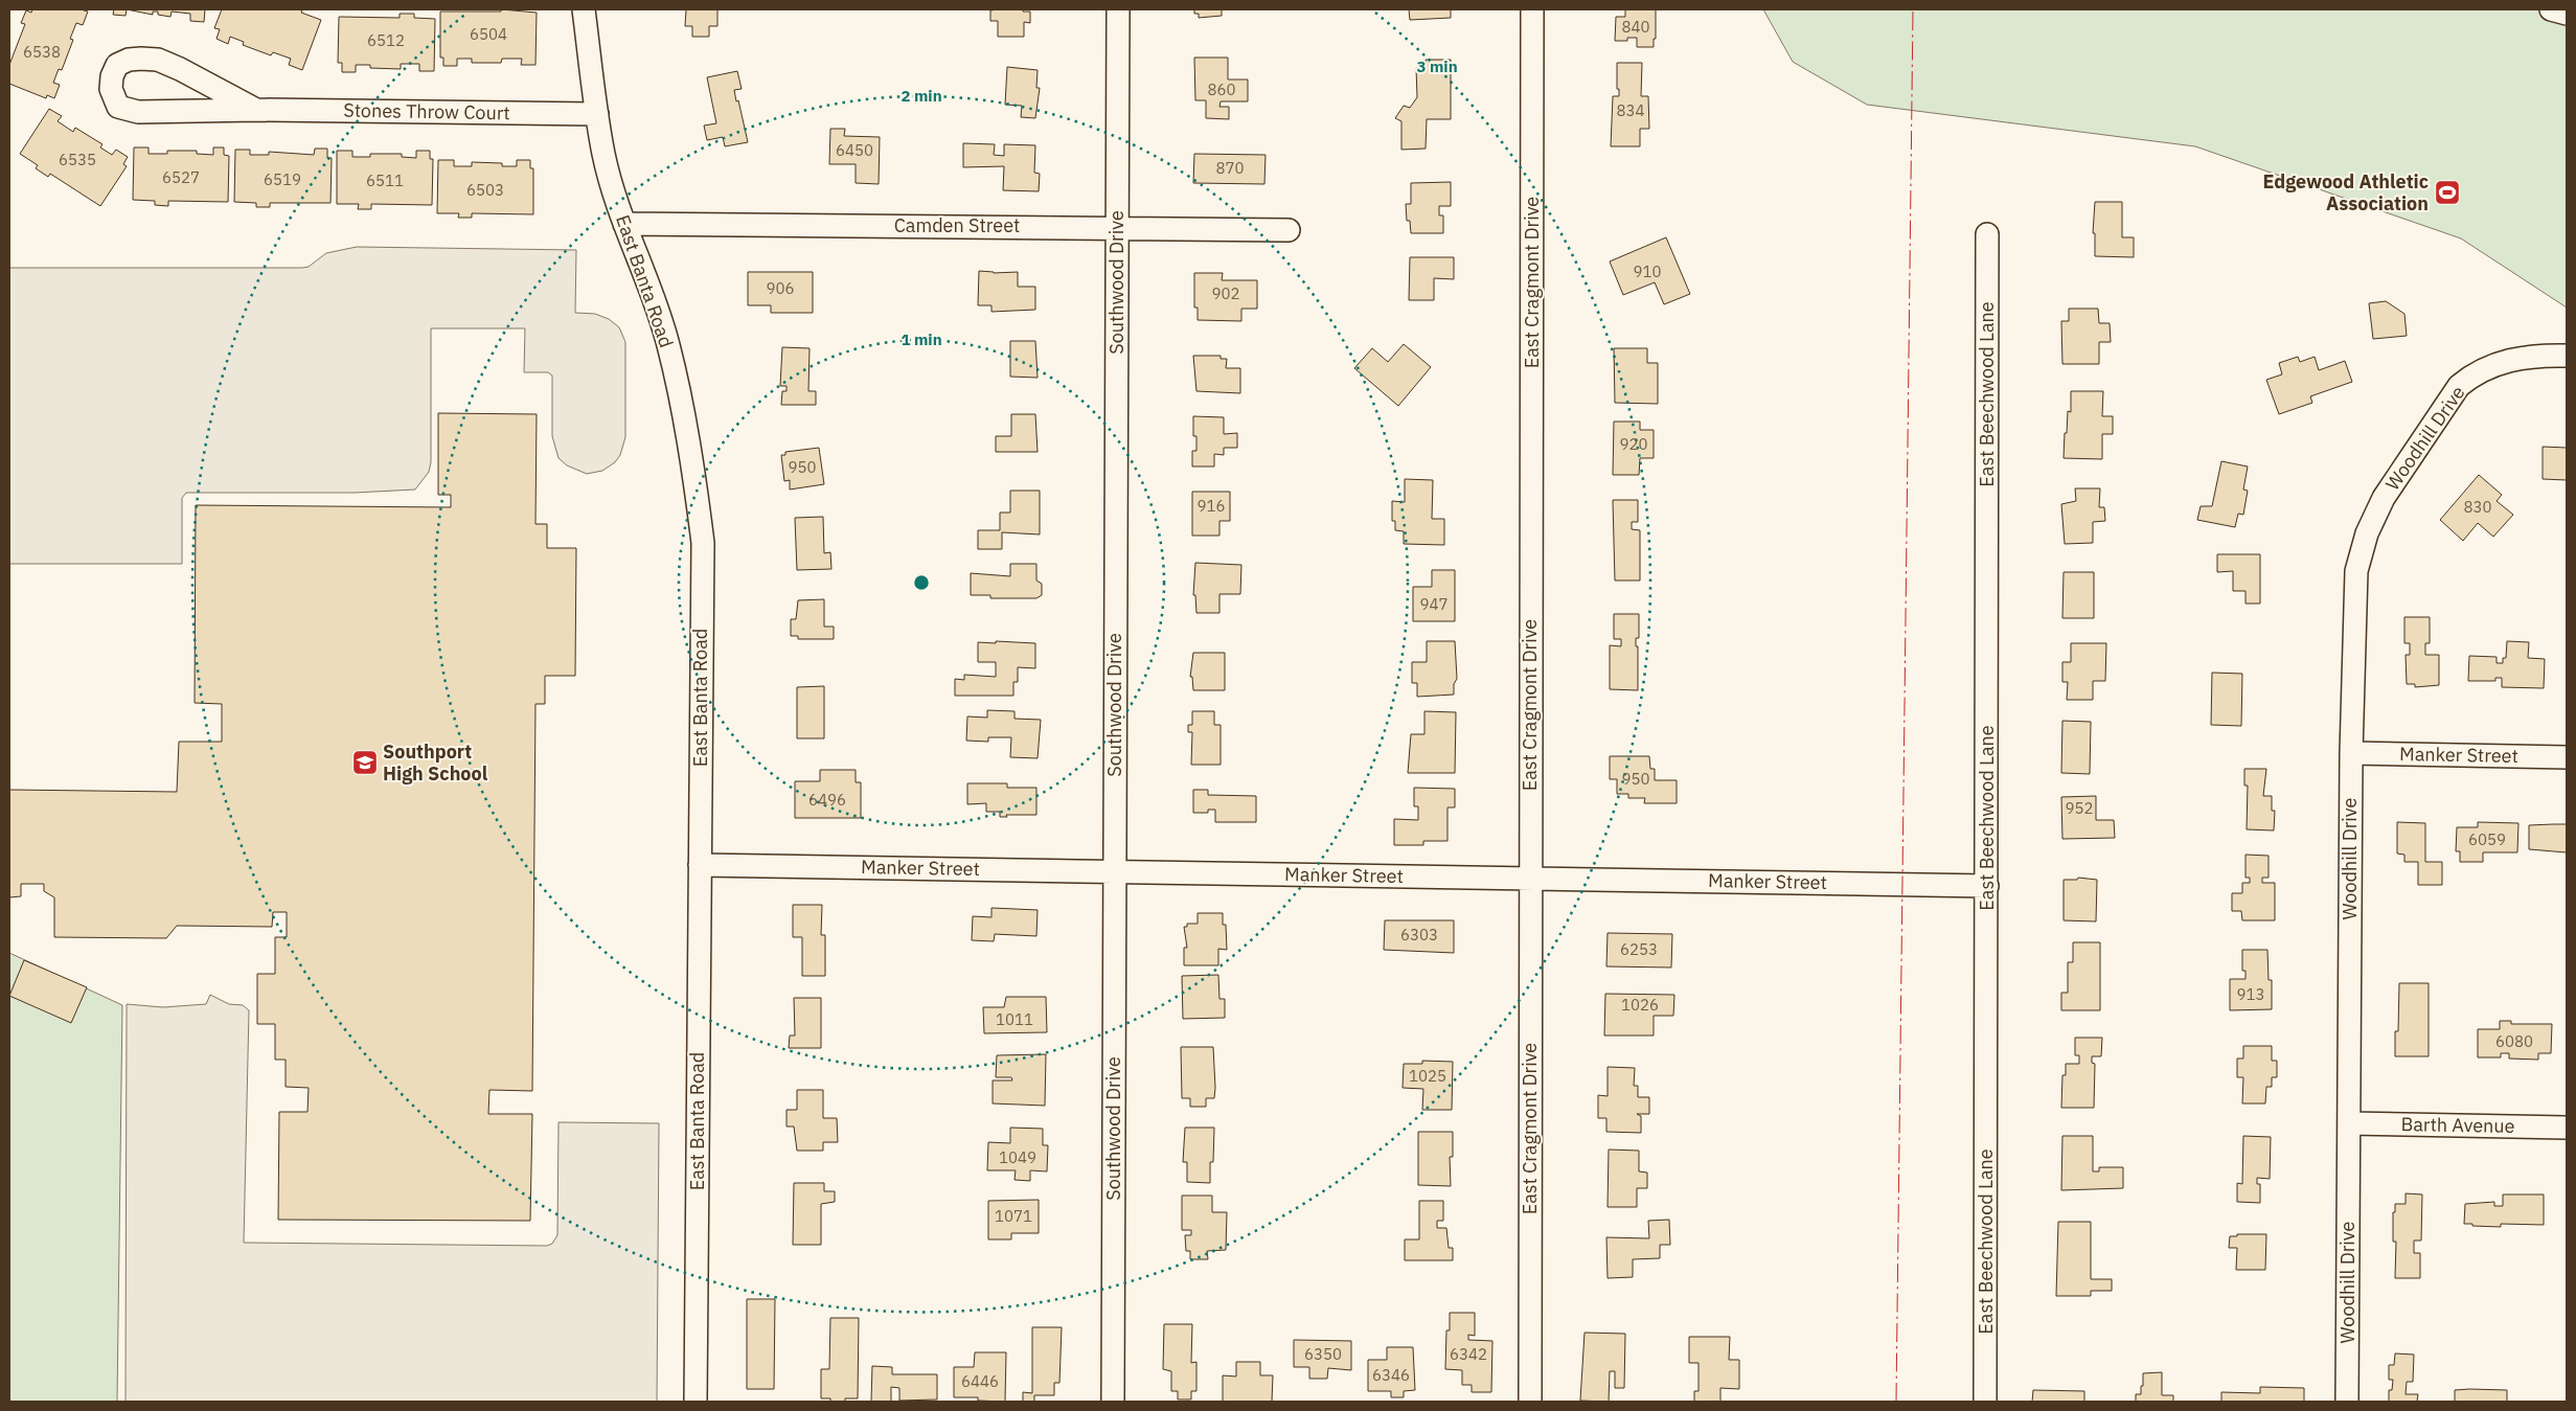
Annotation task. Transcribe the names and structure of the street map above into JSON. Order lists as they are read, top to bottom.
{
  "streets": {
    "street": [
      "Stones Throw Court",
      "Camden Street",
      "East Banta Road",
      "Southwood Drive",
      "East Cragmont Drive",
      "East Beechwood Lane",
      "Woodhill Drive",
      "Manker Street",
      "Barth Avenue"
    ]
  },
  "crossings": [
    ["Stones Throw Court", "East Banta Road"],
    ["Camden Street", "East Banta Road"],
    ["Camden Street", "Southwood Drive"],
    ["East Banta Road", "Manker Street"],
    ["Southwood Drive", "Manker Street"],
    ["East Cragmont Drive", "Manker Street"],
    ["East Beechwood Lane", "Manker Street"],
    ["Woodhill Drive", "Manker Street"],
    ["Woodhill Drive", "Barth Avenue"]
  ],
  "places": {
    "sports": ["Edgewood Athletic Association"],
    "school or university": ["Southport High School"]
  },
  "house_numbers": [
    "840",
    "6504",
    "6512",
    "6538",
    "860",
    "834",
    "6450",
    "6535",
    "870",
    "6527",
    "6519",
    "6511",
    "6503",
    "910",
    "906",
    "902",
    "920",
    "950",
    "916",
    "830",
    "947",
    "950",
    "6496",
    "952",
    "6059",
    "6303",
    "6253",
    "913",
    "1026",
    "1011",
    "6080",
    "1025",
    "1049",
    "1071",
    "6350",
    "6342",
    "6346",
    "6446"
  ],
  "rings": ["3 min", "2 min", "1 min"]
}
